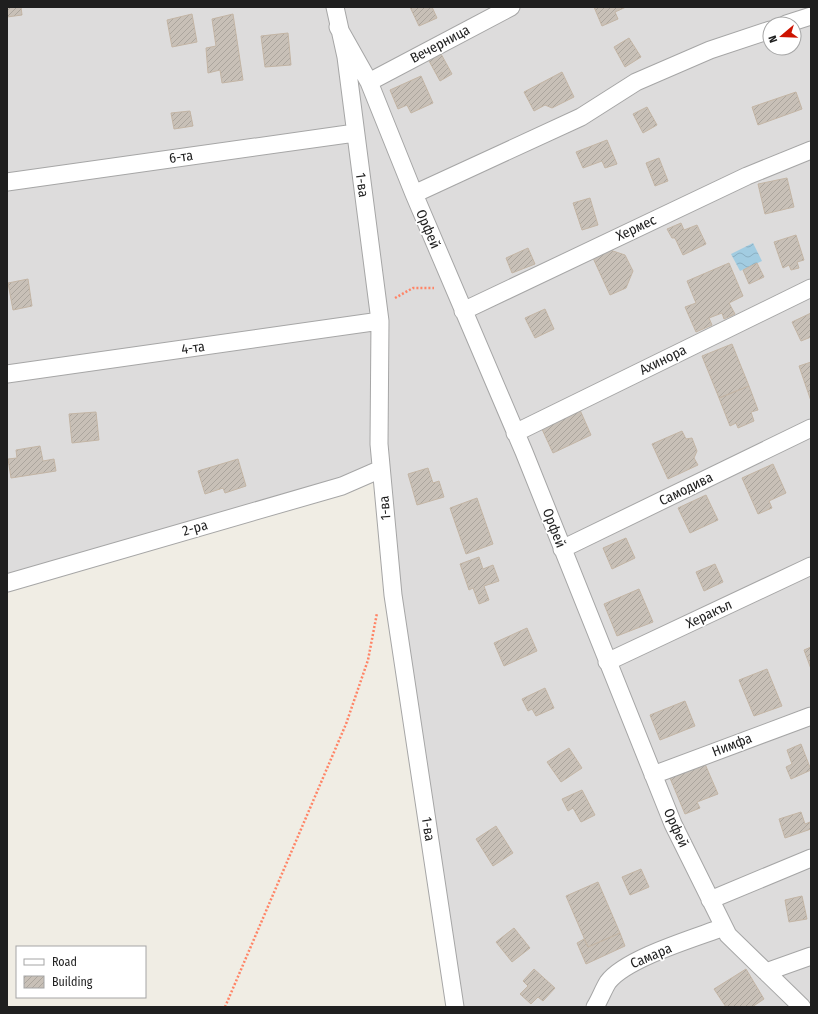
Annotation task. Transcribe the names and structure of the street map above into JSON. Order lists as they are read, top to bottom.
{
  "streets": {
    "street": [
      "Вечерница",
      "6-та",
      "1-ва",
      "Хермес",
      "Орфей",
      "4-та",
      "Ахинора",
      "Самодива",
      "2-ра",
      "Херакъл",
      "Нимфа",
      "Самара"
    ]
  },
  "crossings": [
    ["Вечерница", "Орфей"],
    ["6-та", "1-ва"],
    ["1-ва", "Орфей"],
    ["1-ва", "4-та"],
    ["1-ва", "2-ра"],
    ["Хермес", "Орфей"],
    ["Орфей", "Ахинора"],
    ["Орфей", "Самодива"],
    ["Орфей", "Херакъл"],
    ["Орфей", "Нимфа"],
    ["Орфей", "Самара"]
  ],
  "legend": ["Road", "Building"],
  "north": "left"
}
